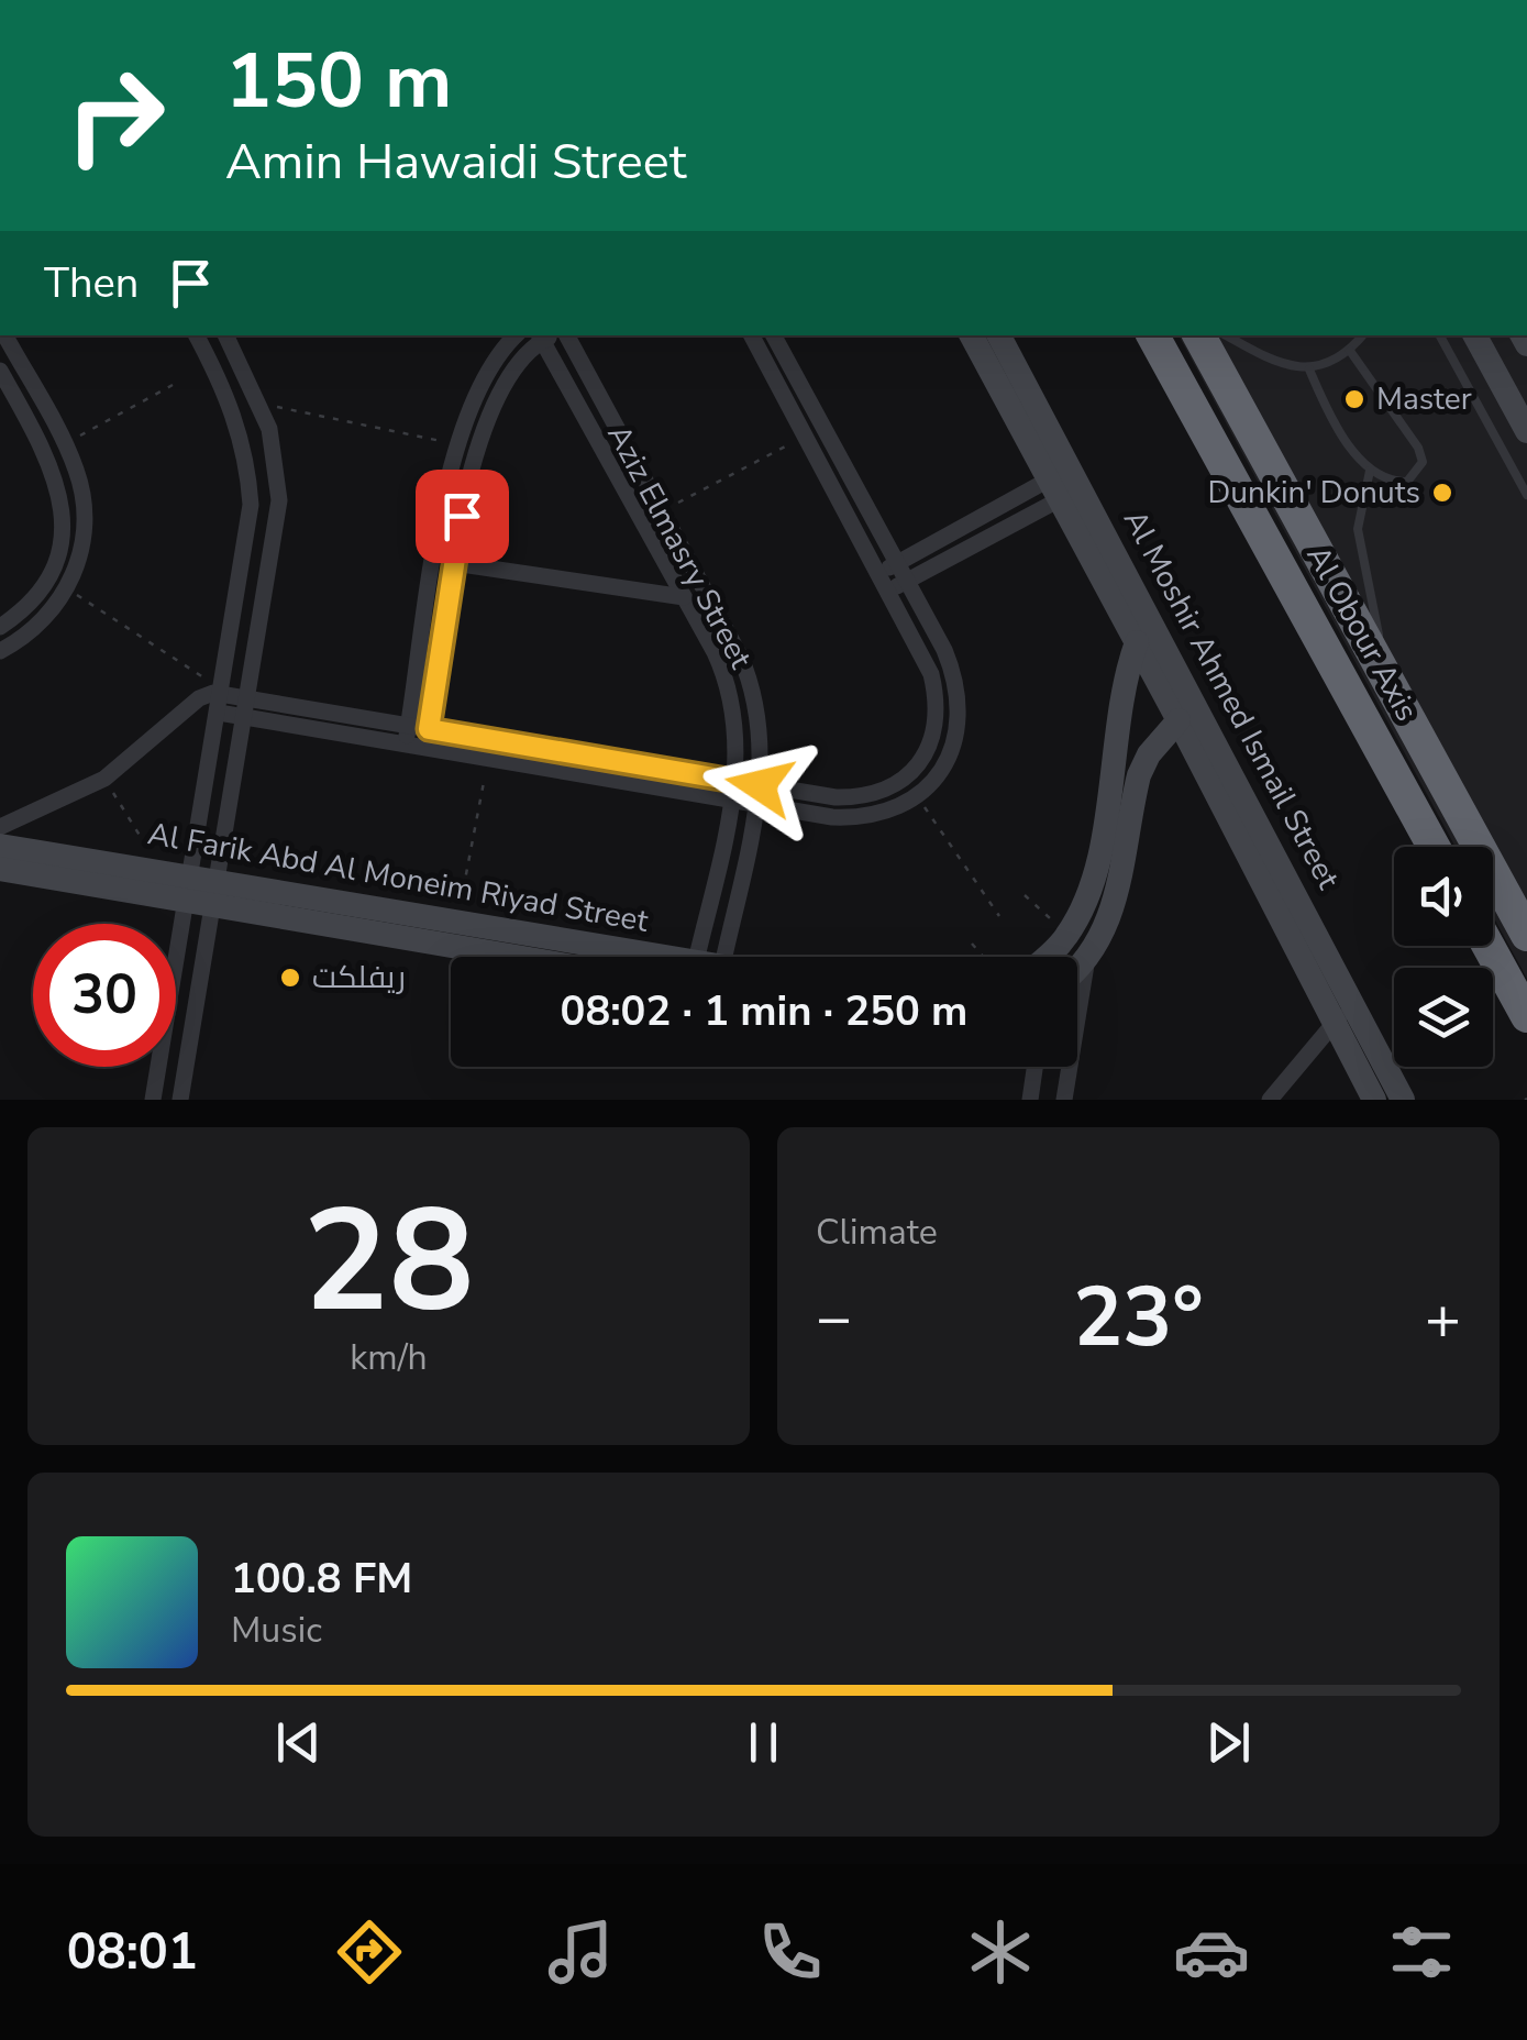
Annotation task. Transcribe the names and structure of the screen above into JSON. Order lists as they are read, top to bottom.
{
  "streets": {
    "highway": ["Al Obour Axis"],
    "street": ["Aziz Elmasry Street", "Al Moshir Ahmed Ismail Street", "Al Farik Abd Al Moneim Riyad Street"]
  },
  "places": ["Master", "Dunkin' Donuts", "ريفلكت"],
  "page": {
    "turn": ["150 m", "Amin Hawaidi Street"],
    "then": "Then",
    "limit": "30",
    "trip": "08:02 · 1 min · 250 m",
    "tile": [
      ["28", "km/h"],
      "Climate"
    ],
    "heat": ["−", "23°", "+"],
    "song": ["100.8 FM", "Music"],
    "tabs": "08:01"
  }
}
